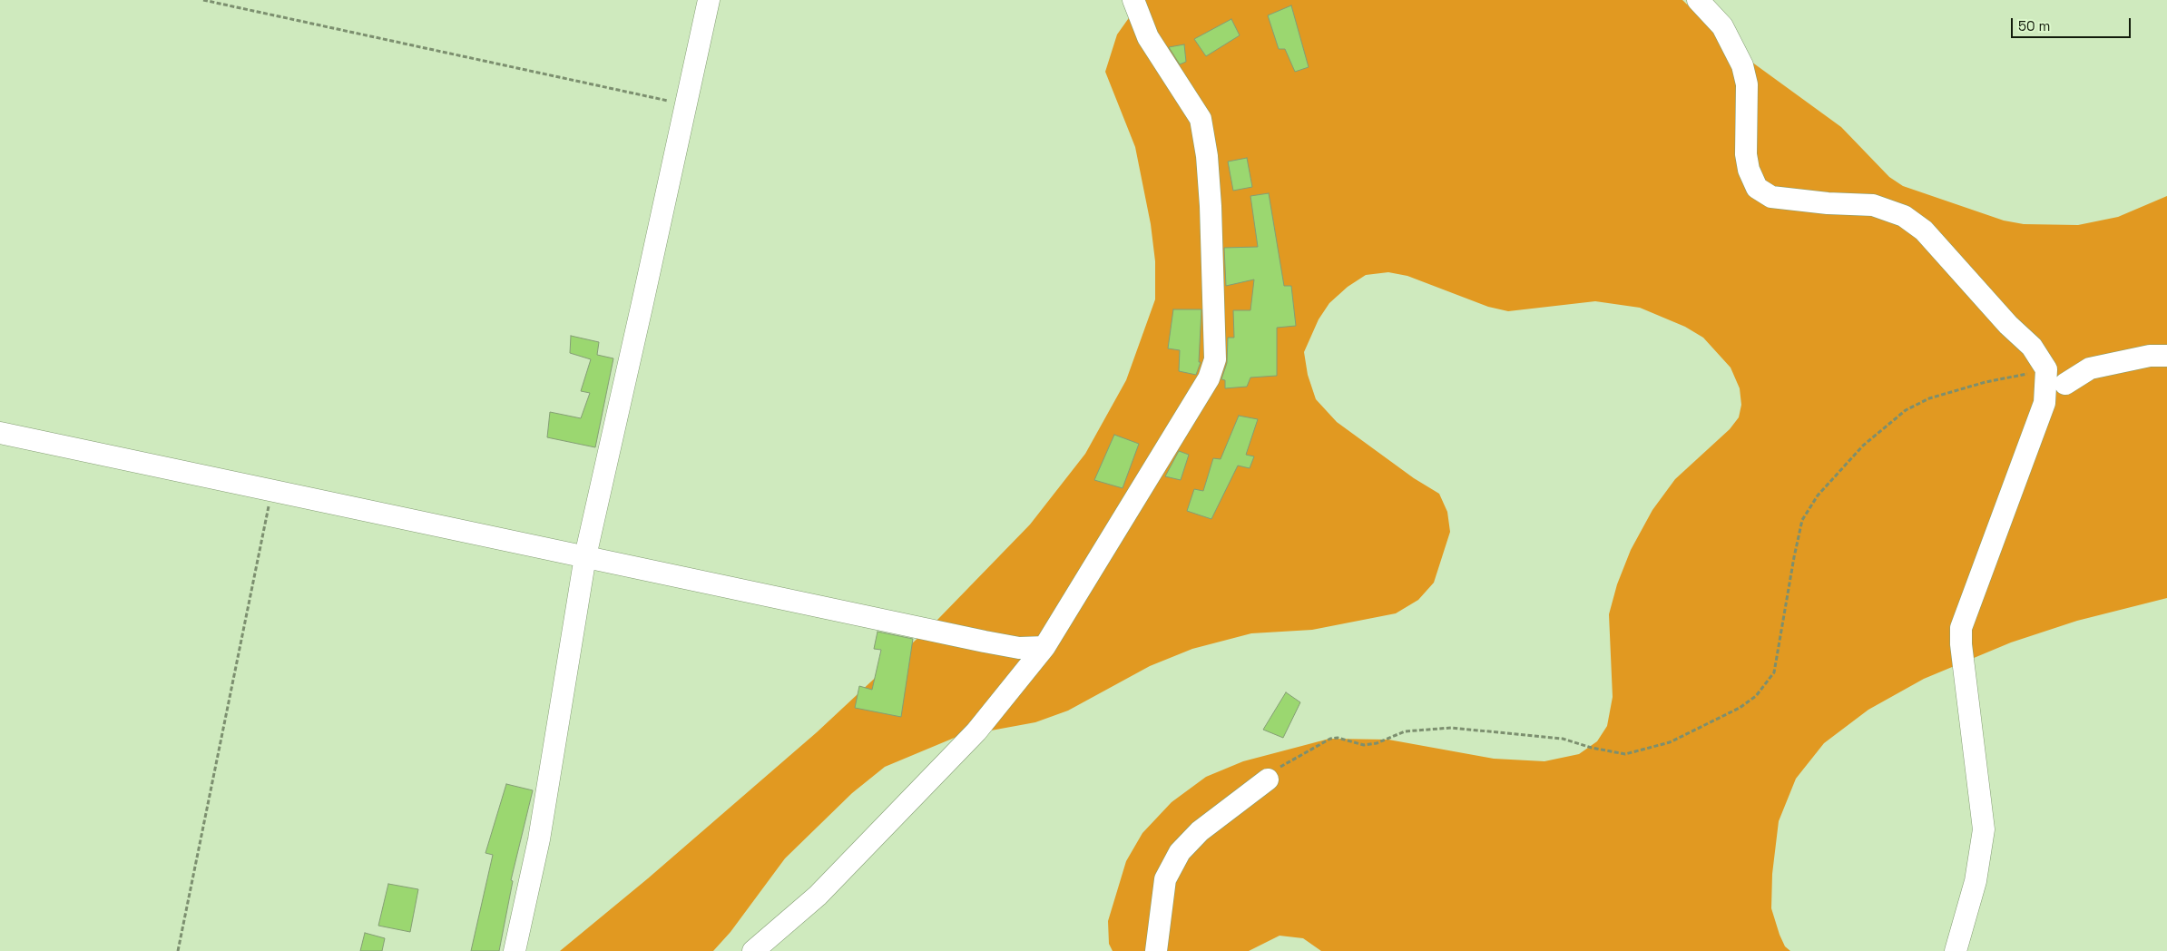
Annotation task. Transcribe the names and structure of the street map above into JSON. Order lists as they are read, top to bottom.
{
  "scale_bar": "50 m"
}
